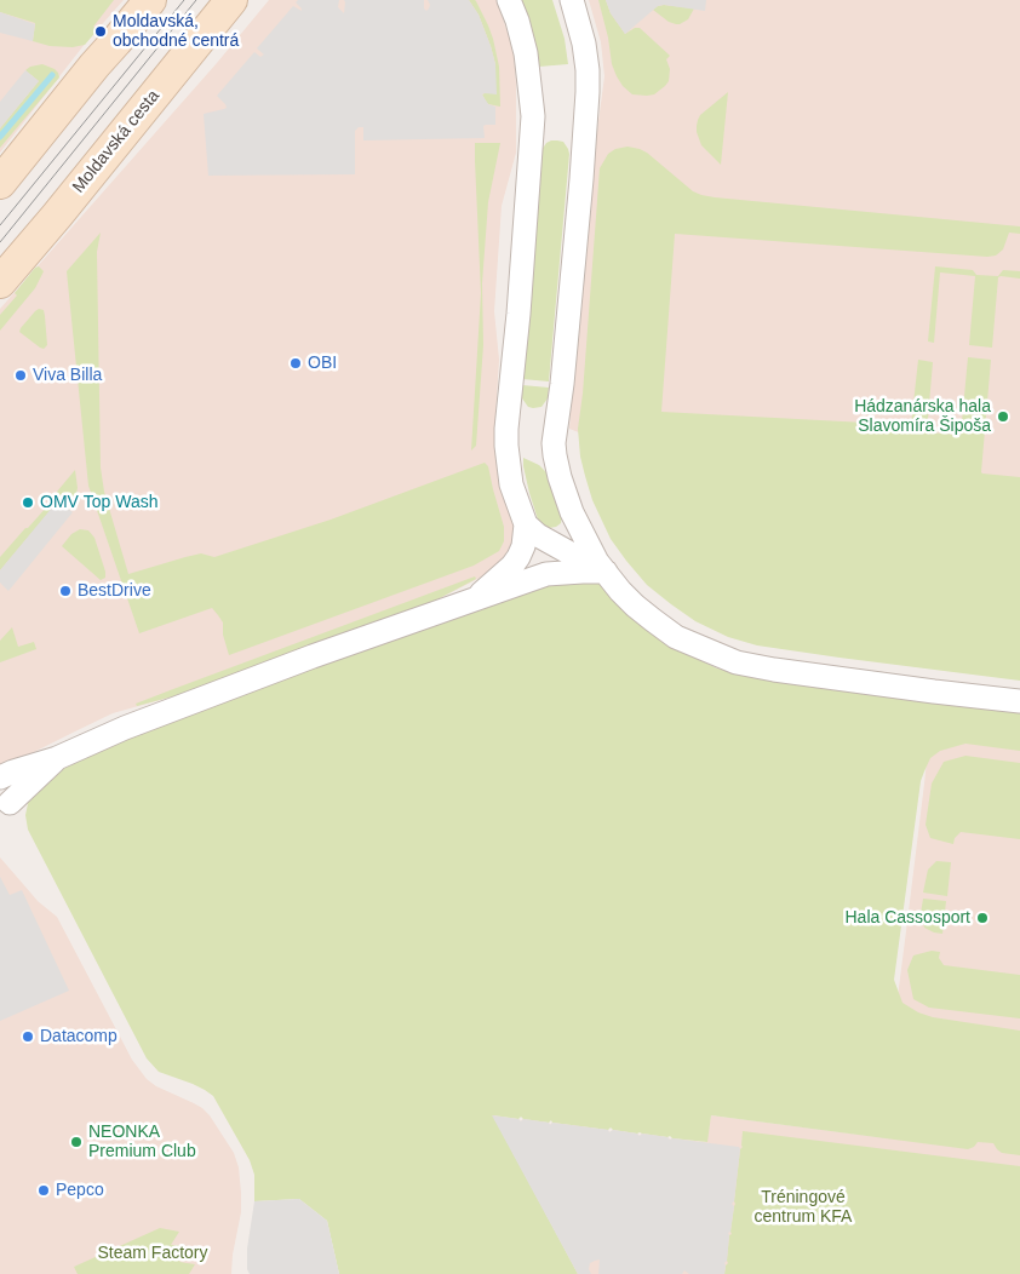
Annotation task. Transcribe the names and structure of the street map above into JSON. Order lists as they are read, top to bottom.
{
  "streets": {
    "street": ["Moldavská cesta"]
  },
  "parks": ["Tréningové centrum KFA", "Steam Factory"],
  "places": [
    "Moldavská, obchodné centrá",
    "OBI",
    "Viva Billa",
    "Hádzanárska hala Slavomíra Šipoša",
    "OMV Top Wash",
    "BestDrive",
    "Hala Cassosport",
    "Datacomp",
    "NEONKA Premium Club",
    "Pepco"
  ]
}
